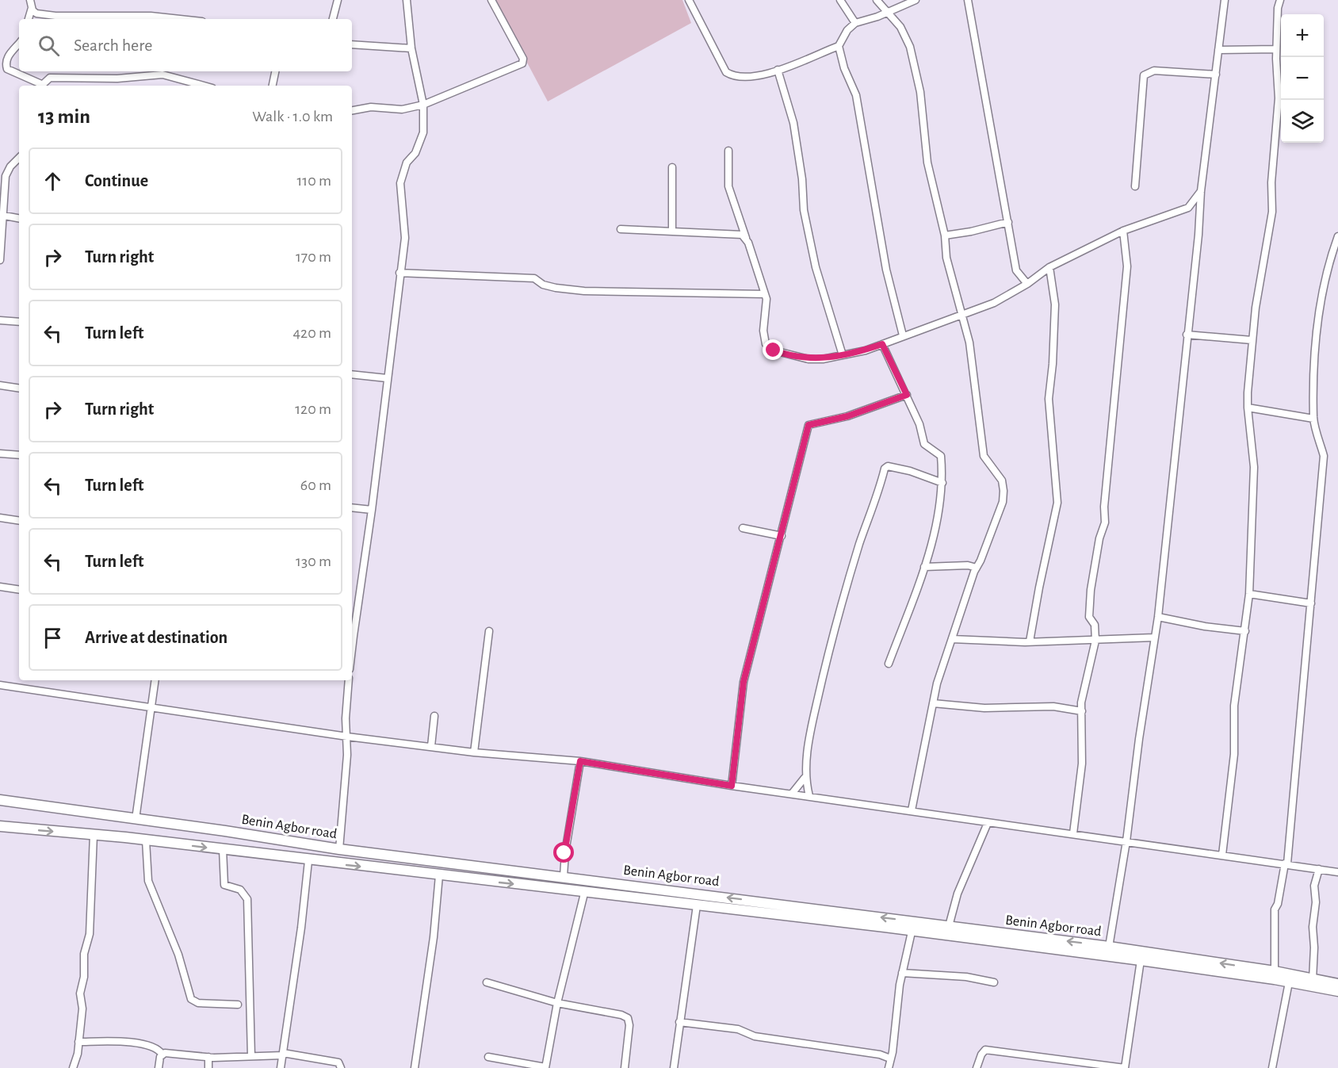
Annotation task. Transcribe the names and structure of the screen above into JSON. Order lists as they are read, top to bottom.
{
  "streets": {
    "highway": ["Benin Agbor road"]
  },
  "page": {
    "map_buttons": ["+", "−"],
    "search": "Search here",
    "heading": ["13 min", "Walk · 1.0 km"],
    "list": [
      ["Continue", "110 m"],
      ["Turn right", "170 m"],
      ["Turn left", "420 m"],
      ["Turn right", "120 m"],
      ["Turn left", "60 m"],
      ["Turn left", "130 m"],
      "Arrive at destination"
    ]
  }
}
